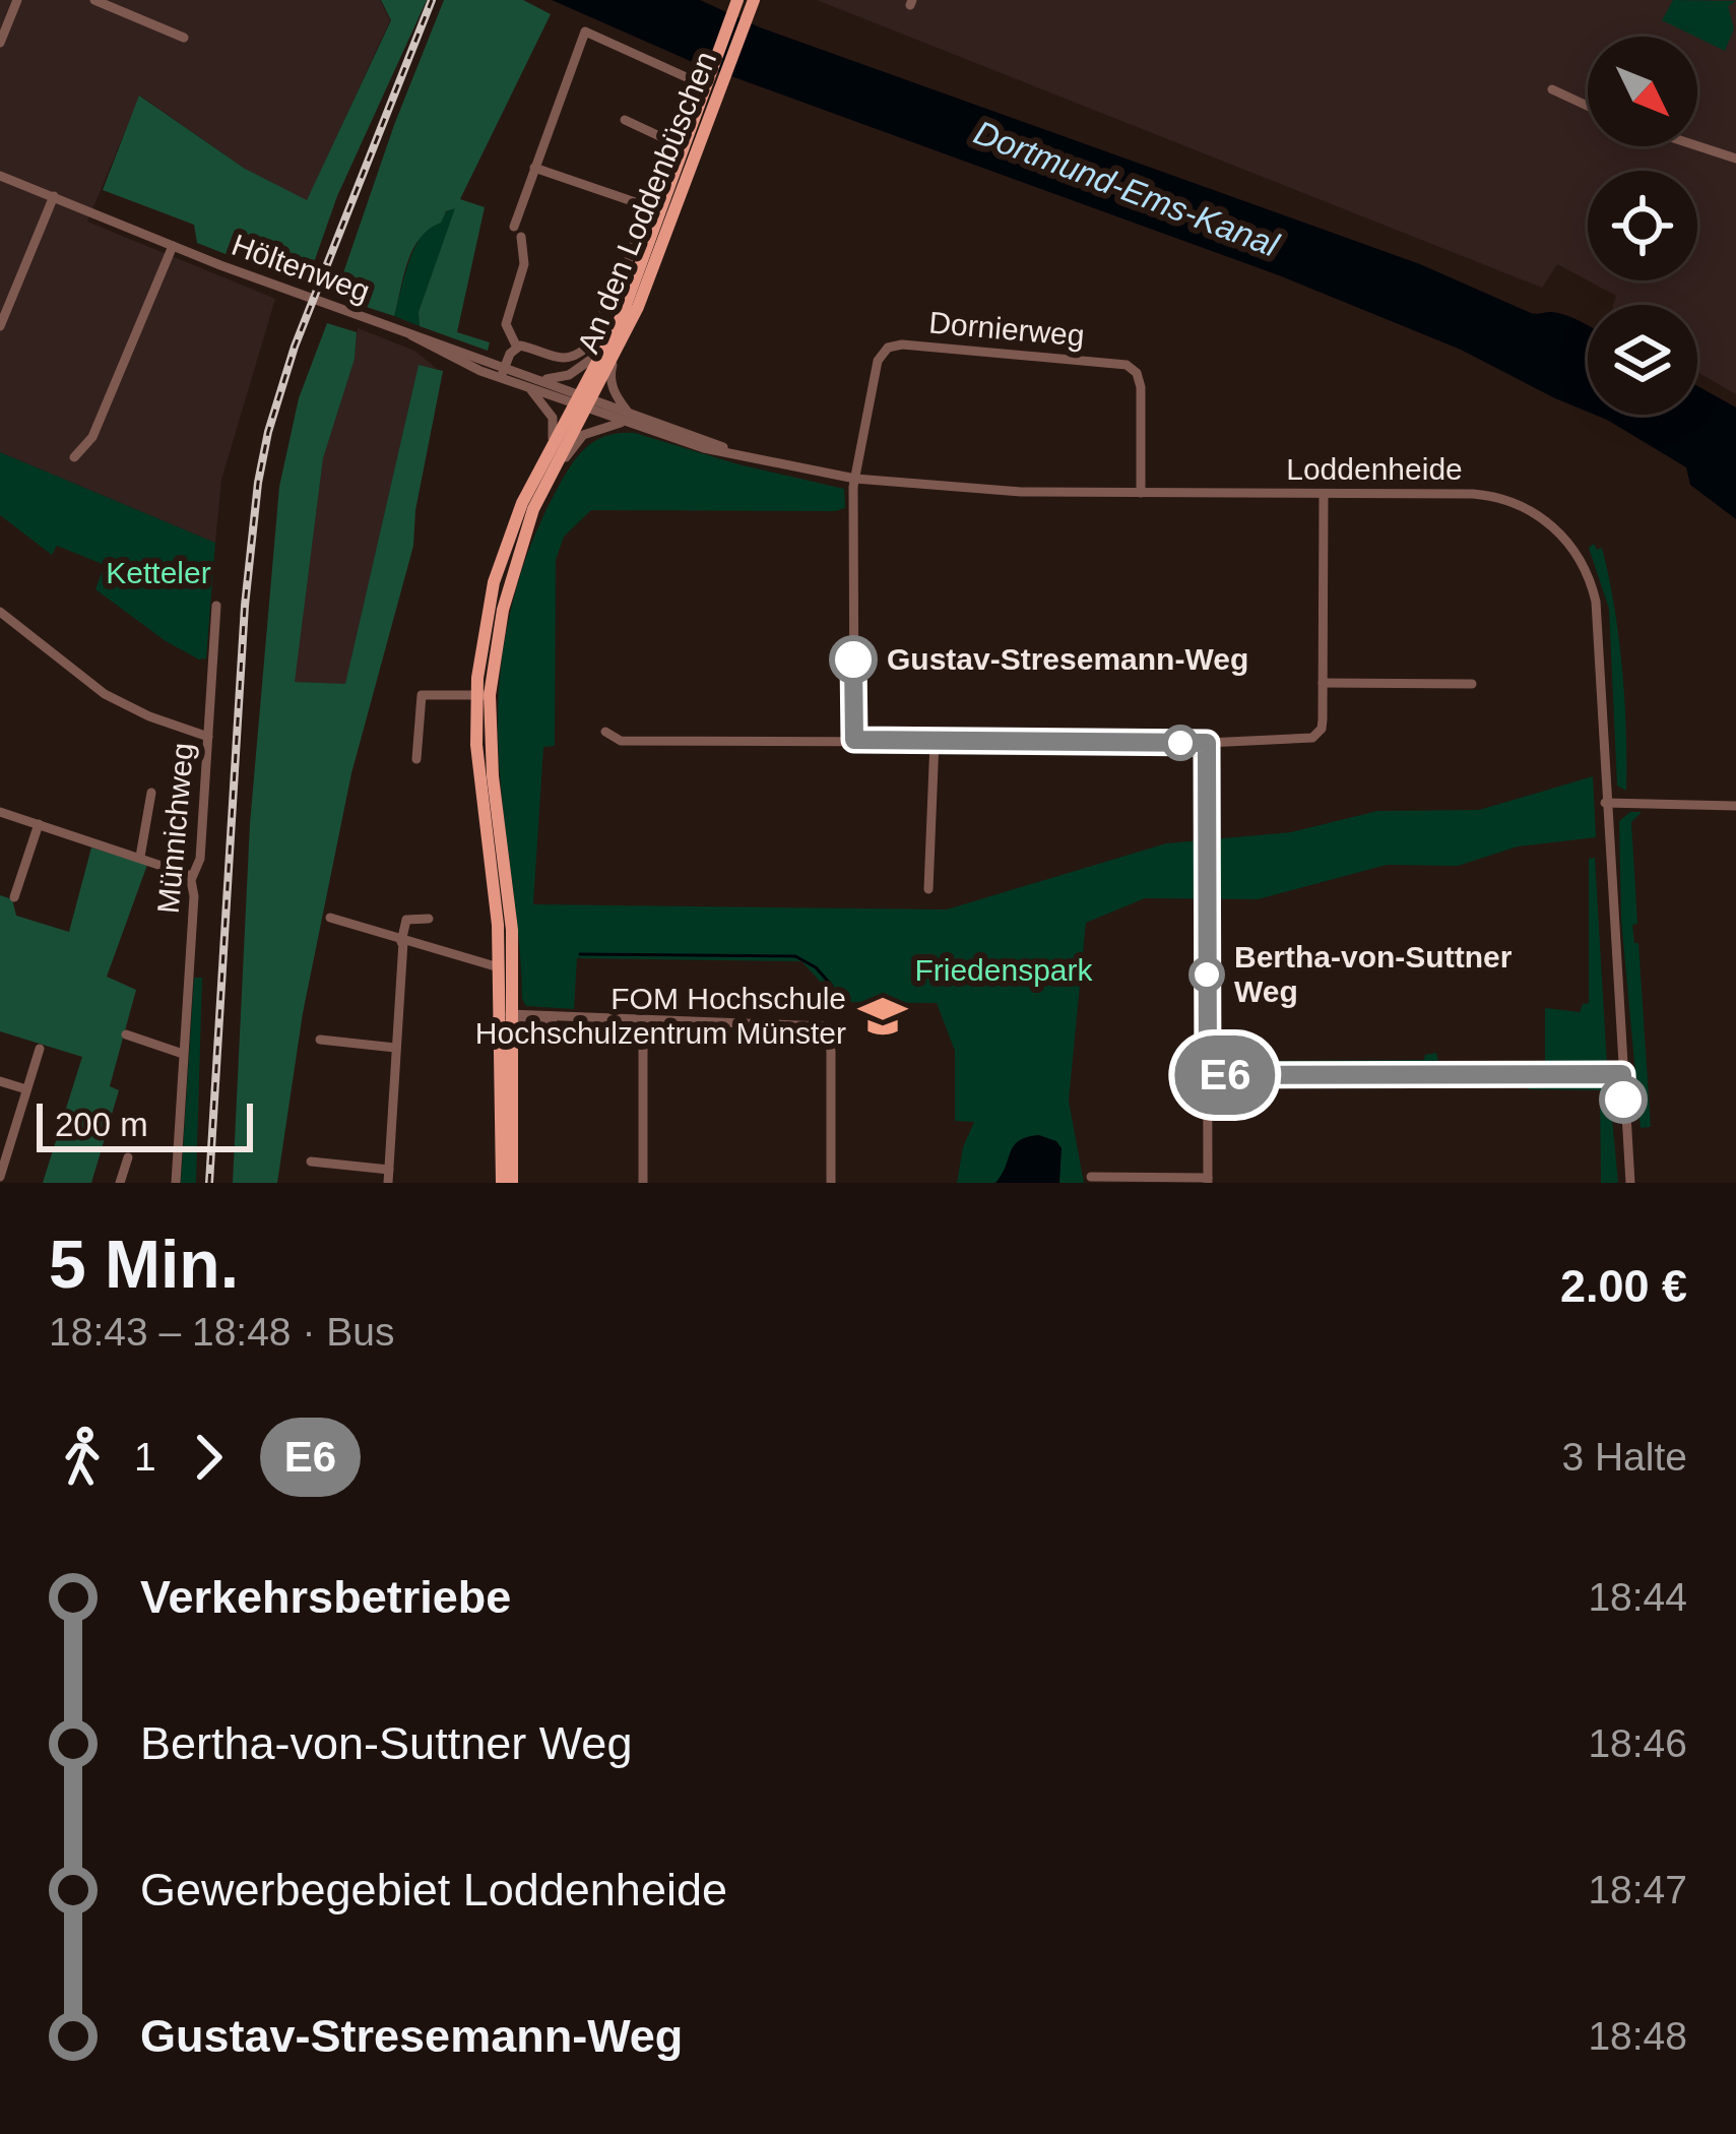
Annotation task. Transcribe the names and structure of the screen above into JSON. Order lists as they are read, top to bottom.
{
  "streets": {
    "main road": ["An den Loddenbüschen"],
    "street": [
      "Höltenweg",
      "Dornierweg",
      "Loddenheide",
      "Münnichweg"
    ]
  },
  "crossings": [
    ["An den Loddenbüschen", "Höltenweg"],
    ["An den Loddenbüschen", "Loddenheide"],
    ["Höltenweg", "Loddenheide"],
    ["Dornierweg", "Loddenheide"]
  ],
  "water": ["Dortmund-Ems-Kanal"],
  "parks": ["Ketteler", "Friedenspark"],
  "places": {
    "other": ["Gustav-Stresemann-Weg", "Bertha-von-Suttner Weg"],
    "school or university": ["FOM Hochschule Hochschulzentrum Münster"]
  },
  "lines": ["bus line E6"],
  "scale_bar": "200 m",
  "north": "bottom right",
  "page": {
    "on_map": "E6",
    "scale": "200 m",
    "heading": ["5 Min.", "18:43 – 18:48 · Bus", "2.00 €"],
    "legs": ["1", "E6", "3 Halte"],
    "list": [
      {
        "name": "Verkehrsbetriebe",
        "value": "18:44"
      },
      {
        "name": "Bertha-von-Suttner Weg",
        "value": "18:46"
      },
      {
        "name": "Gewerbegebiet Loddenheide",
        "value": "18:47"
      },
      {
        "name": "Gustav-Stresemann-Weg",
        "value": "18:48"
      }
    ]
  }
}
